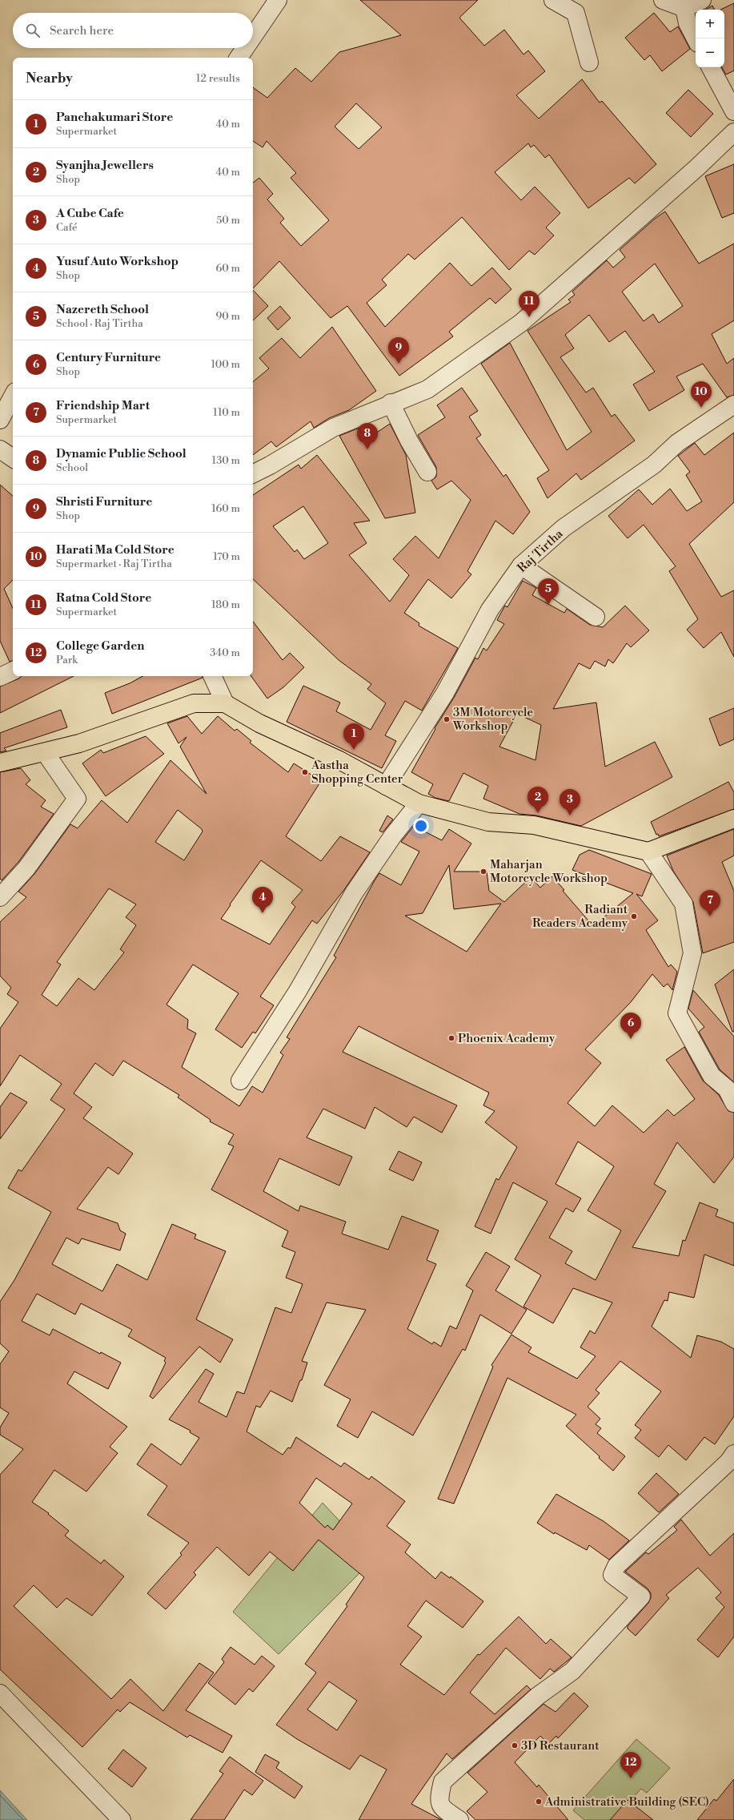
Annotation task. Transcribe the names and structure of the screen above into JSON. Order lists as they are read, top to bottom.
{
  "streets": {
    "street": ["Raj Tirtha"]
  },
  "places": [
    "3M Motorcycle Workshop",
    "Aastha Shopping Center",
    "Maharjan Motorcycle Workshop",
    "Radiant Readers Academy",
    "Phoenix Academy",
    "3D Restaurant",
    "Administrative Building (SEC)"
  ],
  "page": {
    "map_buttons": ["+", "−"],
    "search": "Search here",
    "heading": ["Nearby", "12 results"],
    "list": [
      {
        "mark": "1",
        "name": "Panchakumari Store",
        "note": "Supermarket",
        "value": "40 m"
      },
      {
        "mark": "2",
        "name": "Syanjha Jewellers",
        "note": "Shop",
        "value": "40 m"
      },
      {
        "mark": "3",
        "name": "A Cube Cafe",
        "note": "Café",
        "value": "50 m"
      },
      {
        "mark": "4",
        "name": "Yusuf Auto Workshop",
        "note": "Shop",
        "value": "60 m"
      },
      {
        "mark": "5",
        "name": "Nazereth School",
        "note": "School · Raj Tirtha",
        "value": "90 m"
      },
      {
        "mark": "6",
        "name": "Century Furniture",
        "note": "Shop",
        "value": "100 m"
      },
      {
        "mark": "7",
        "name": "Friendship Mart",
        "note": "Supermarket",
        "value": "110 m"
      },
      {
        "mark": "8",
        "name": "Dynamic Public School",
        "note": "School",
        "value": "130 m"
      },
      {
        "mark": "9",
        "name": "Shristi Furniture",
        "note": "Shop",
        "value": "160 m"
      },
      {
        "mark": "10",
        "name": "Harati Ma Cold Store",
        "note": "Supermarket · Raj Tirtha",
        "value": "170 m"
      },
      {
        "mark": "11",
        "name": "Ratna Cold Store",
        "note": "Supermarket",
        "value": "180 m"
      },
      {
        "mark": "12",
        "name": "College Garden",
        "note": "Park",
        "value": "340 m"
      }
    ],
    "pins": [
      "11",
      "9",
      "10",
      "8",
      "5",
      "1",
      "2",
      "3",
      "4",
      "7",
      "6",
      "12"
    ]
  }
}
